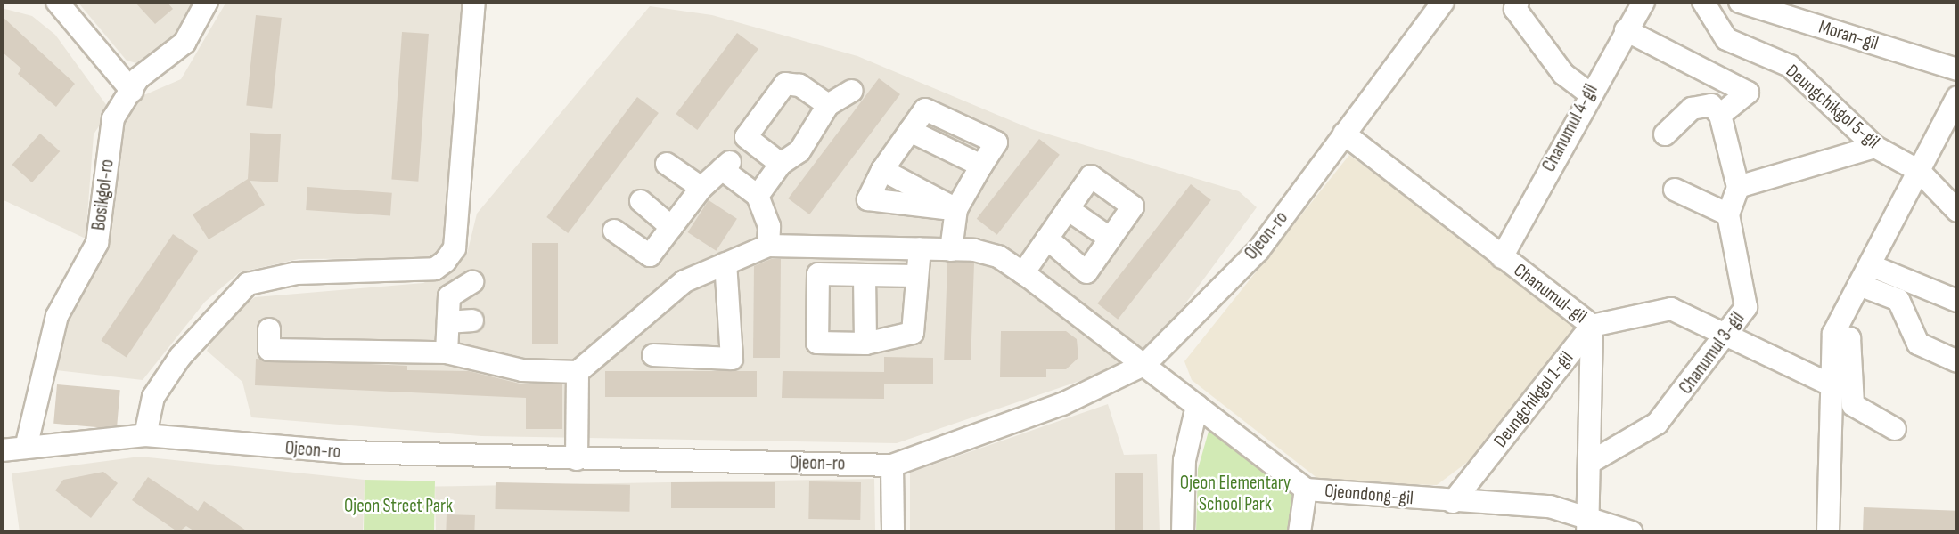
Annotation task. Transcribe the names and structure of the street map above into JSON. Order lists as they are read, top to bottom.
{
  "streets": {
    "street": [
      "Moran-gil",
      "Deungchikgol 5-gil",
      "Chanumul 4-gil",
      "Bosikgol-ro",
      "Ojeon-ro",
      "Chanumul-gil",
      "Chanumul 3-gil",
      "Deungchikgol 1-gil",
      "Ojeondong-gil"
    ]
  },
  "crossings": [
    ["Chanumul 4-gil", "Chanumul-gil"],
    ["Bosikgol-ro", "Ojeon-ro"],
    ["Ojeon-ro", "Chanumul-gil"],
    ["Ojeon-ro", "Ojeondong-gil"],
    ["Chanumul-gil", "Chanumul 3-gil"],
    ["Chanumul-gil", "Deungchikgol 1-gil"],
    ["Chanumul-gil", "Ojeondong-gil"],
    ["Deungchikgol 1-gil", "Ojeondong-gil"]
  ],
  "parks": ["Ojeon Elementary School Park", "Ojeon Street Park"]
}
